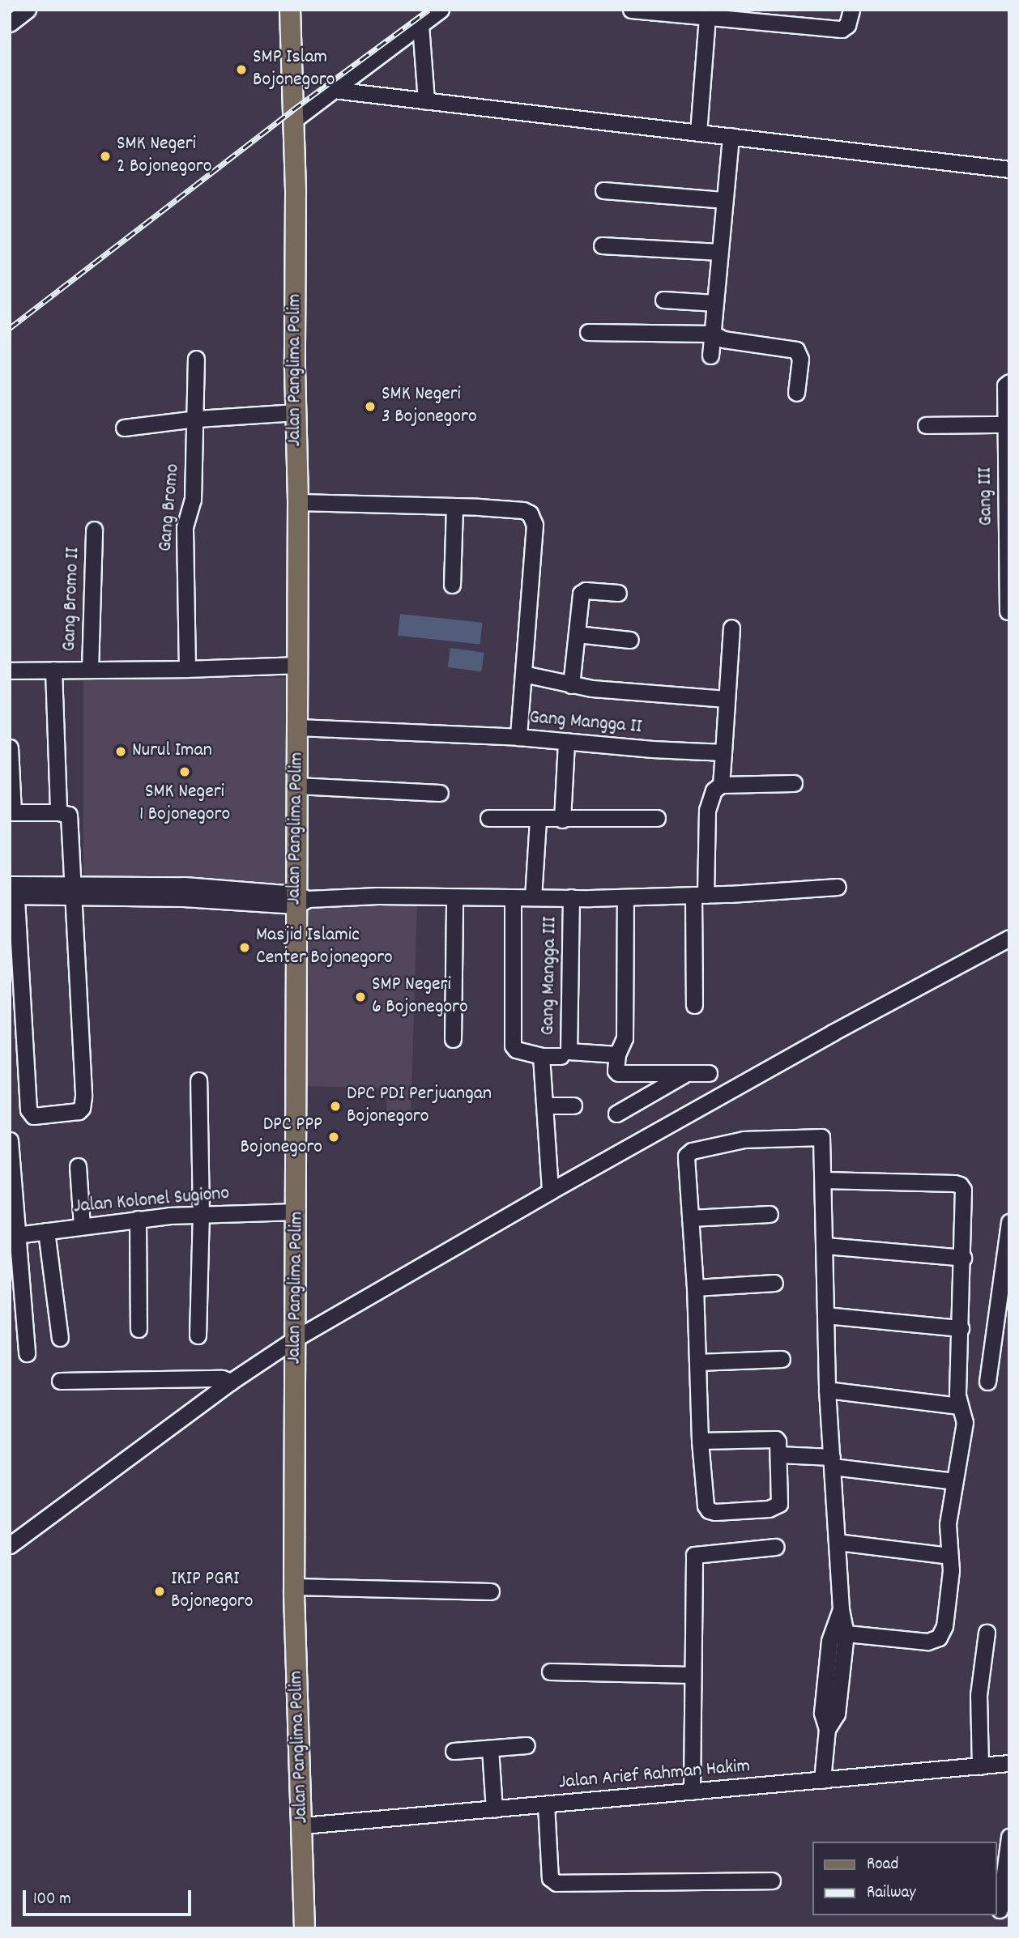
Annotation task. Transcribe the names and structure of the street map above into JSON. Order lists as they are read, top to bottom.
{
  "streets": {
    "main road": ["Jalan Panglima Polim"],
    "street": [
      "Gang III",
      "Gang Bromo",
      "Gang Bromo II",
      "Gang Mangga II",
      "Gang Mangga III",
      "Jalan Kolonel Sugiono",
      "Jalan Arief Rahman Hakim"
    ]
  },
  "crossings": [
    ["Jalan Panglima Polim", "Gang Mangga II"],
    ["Jalan Panglima Polim", "Jalan Kolonel Sugiono"],
    ["Jalan Panglima Polim", "Jalan Arief Rahman Hakim"]
  ],
  "places": [
    "SMP Islam Bojonegoro",
    "SMK Negeri 2 Bojonegoro",
    "SMK Negeri 3 Bojonegoro",
    "Nurul Iman",
    "SMK Negeri 1 Bojonegoro",
    "Masjid Islamic Center Bojonegoro",
    "SMP Negeri 6 Bojonegoro",
    "DPC PDI Perjuangan Bojonegoro",
    "DPC PPP Bojonegoro",
    "IKIP PGRI Bojonegoro"
  ],
  "legend": ["Road", "Railway"],
  "scale_bar": "100 m"
}
